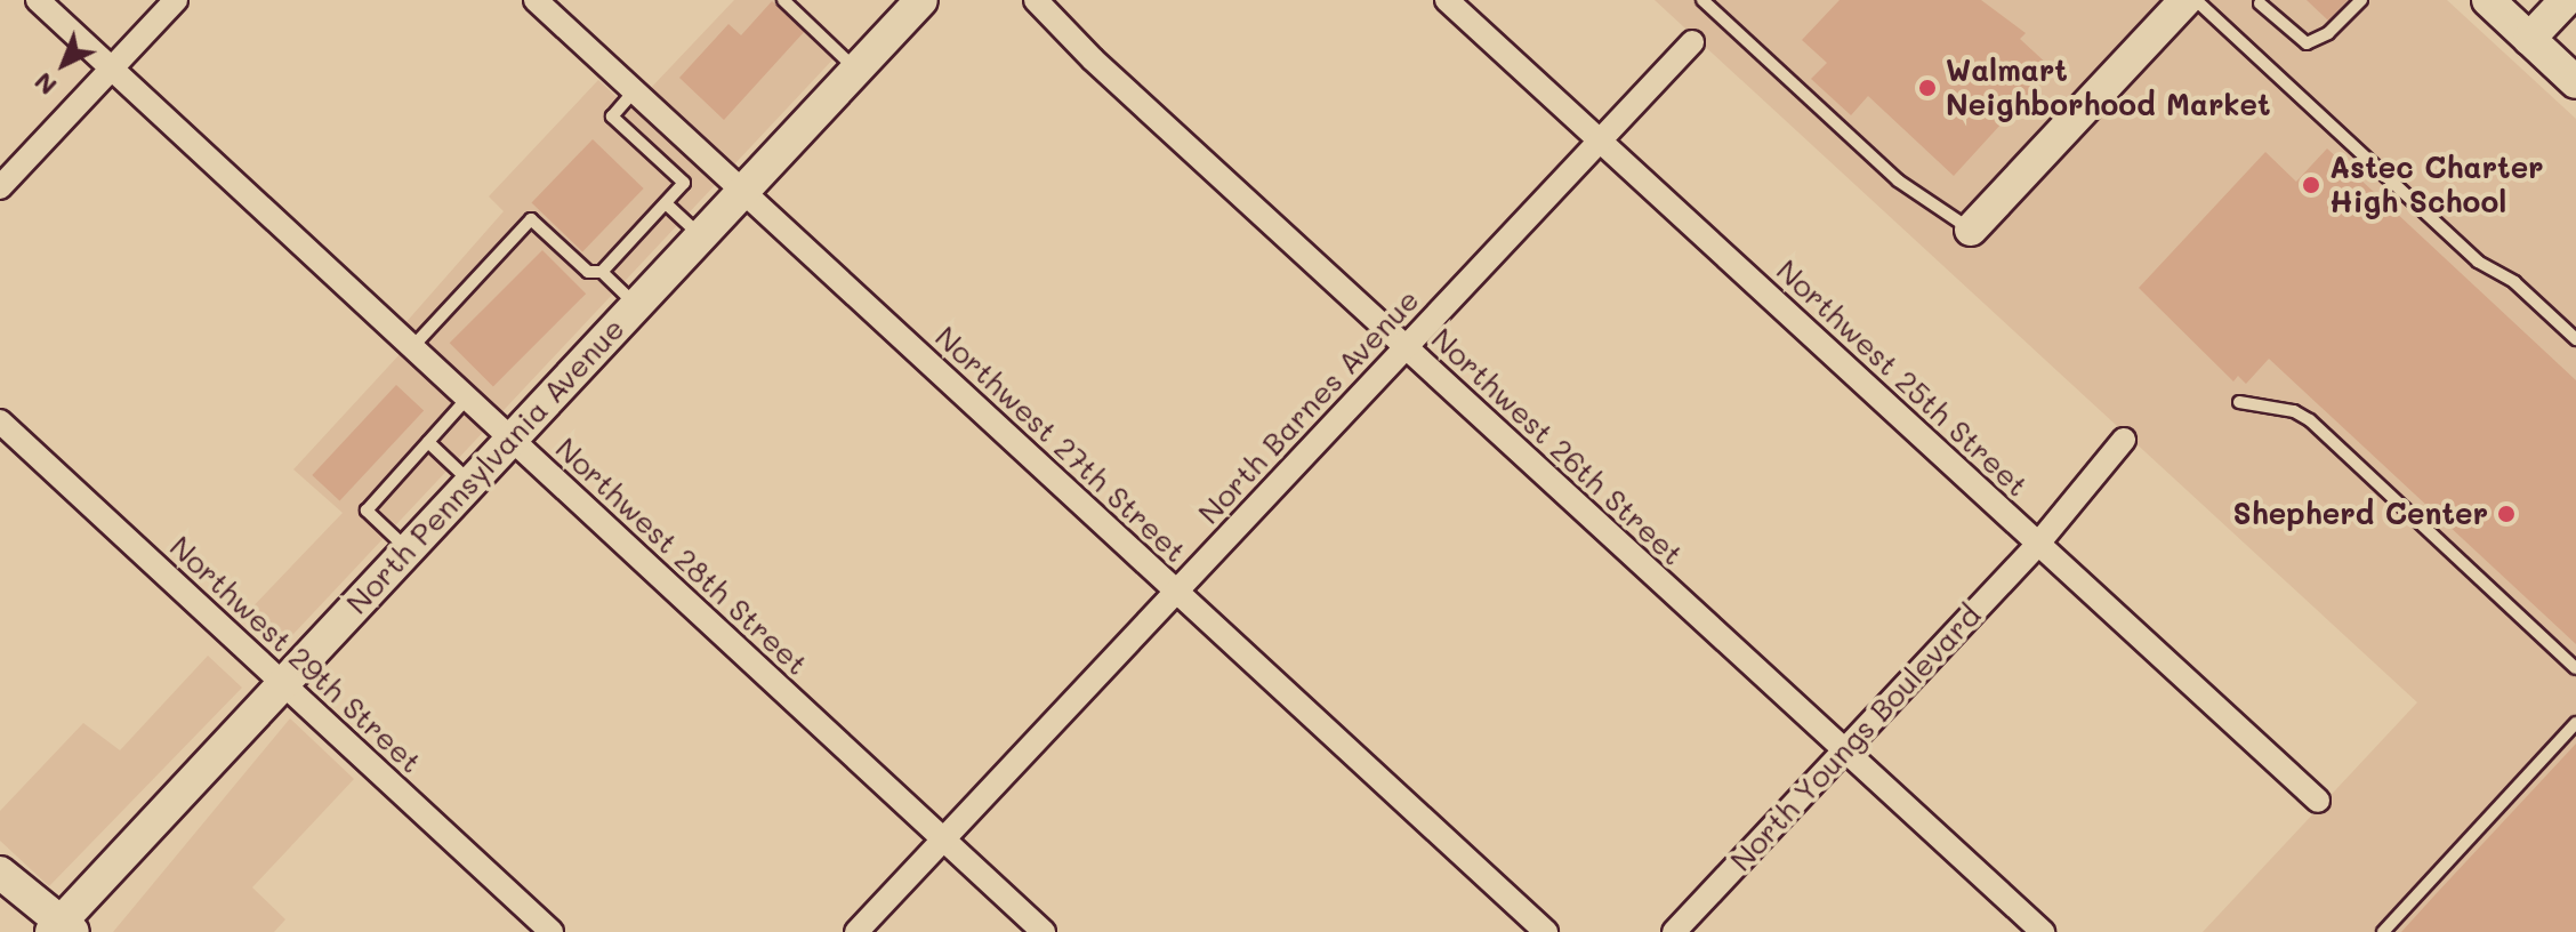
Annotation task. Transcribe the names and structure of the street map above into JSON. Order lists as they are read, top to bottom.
{
  "streets": {
    "main road": ["North Pennsylvania Avenue"],
    "street": [
      "Northwest 25th Street",
      "North Barnes Avenue",
      "Northwest 27th Street",
      "Northwest 26th Street",
      "Northwest 28th Street",
      "Northwest 29th Street",
      "North Youngs Boulevard"
    ]
  },
  "crossings": [
    ["Northwest 25th Street", "North Barnes Avenue"],
    ["Northwest 25th Street", "North Youngs Boulevard"],
    ["North Barnes Avenue", "Northwest 27th Street"],
    ["North Barnes Avenue", "Northwest 26th Street"],
    ["North Barnes Avenue", "Northwest 28th Street"],
    ["Northwest 27th Street", "North Pennsylvania Avenue"],
    ["Northwest 26th Street", "North Youngs Boulevard"],
    ["North Pennsylvania Avenue", "Northwest 28th Street"],
    ["North Pennsylvania Avenue", "Northwest 29th Street"]
  ],
  "places": ["Walmart Neighborhood Market", "Astec Charter High School", "Shepherd Center"],
  "north": "bottom left"
}
